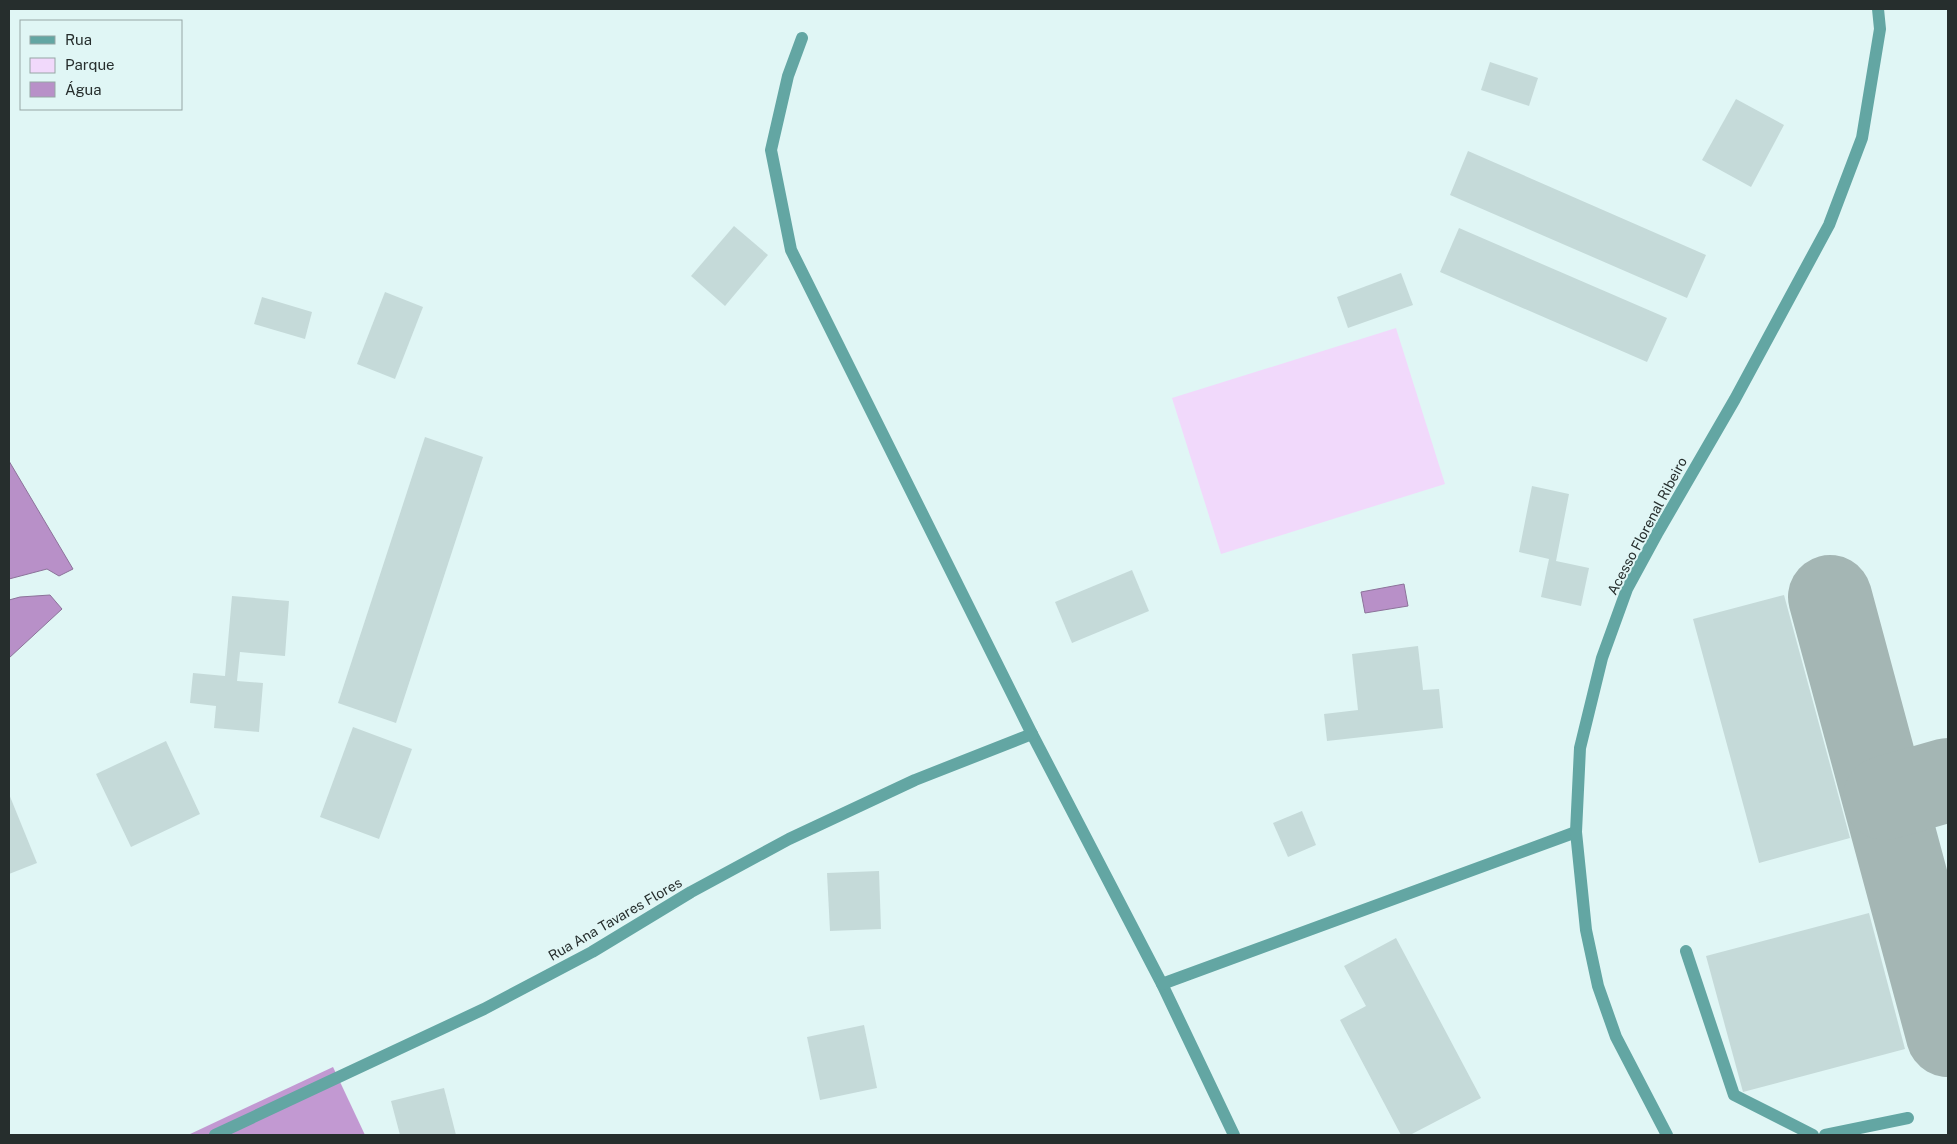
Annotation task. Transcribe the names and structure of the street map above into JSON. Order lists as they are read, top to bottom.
{
  "streets": {
    "street": ["Acesso Florenal Ribeiro", "Rua Ana Tavares Flores"]
  },
  "legend": ["Rua", "Parque", "Água"]
}
